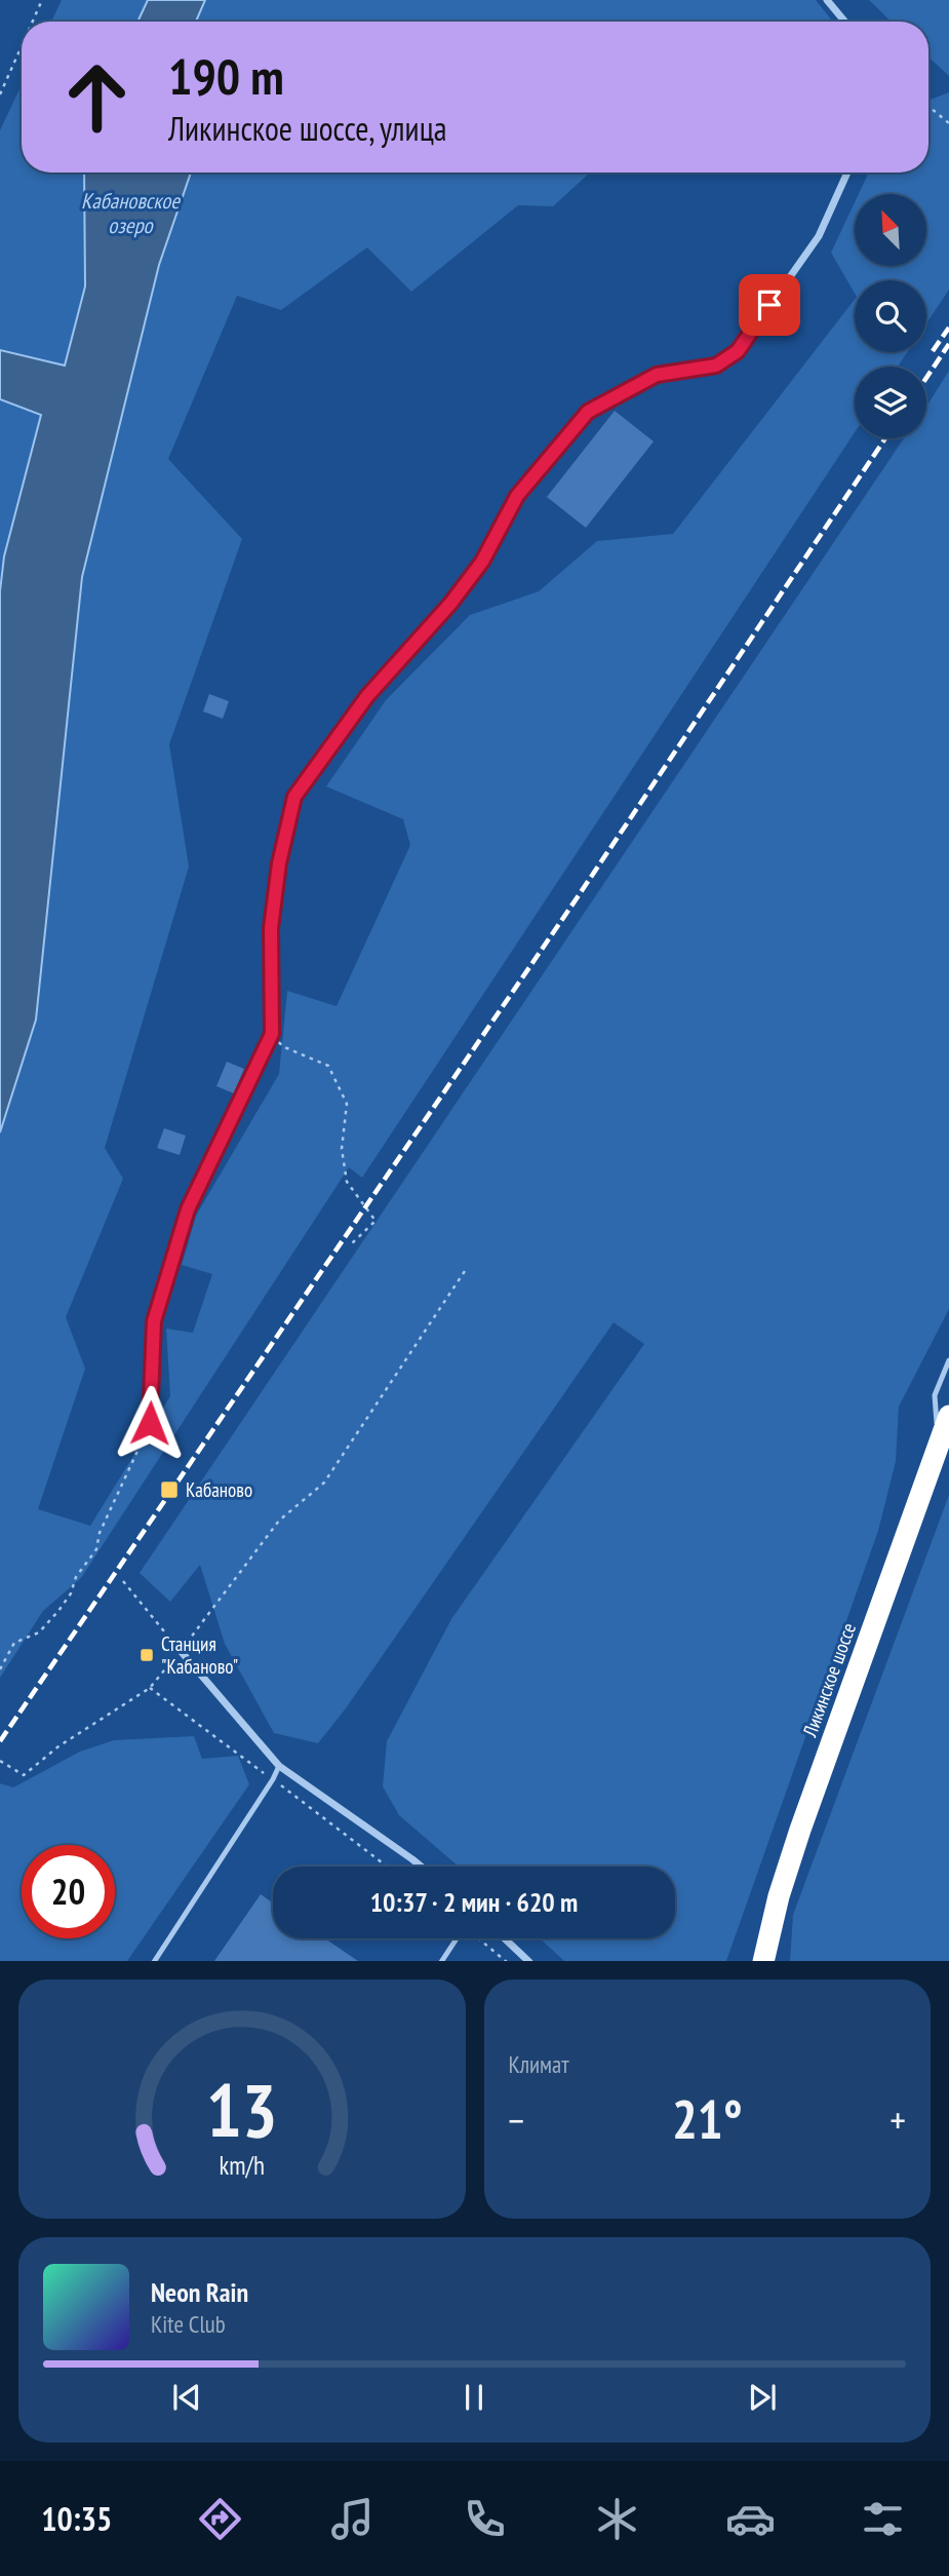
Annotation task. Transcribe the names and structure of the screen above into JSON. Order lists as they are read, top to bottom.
{
  "streets": {
    "highway": ["Ликинское шоссе"]
  },
  "water": ["Кабановское озеро"],
  "places": {
    "transit": ["Кабаново", "Станция \"Кабаново\""]
  },
  "north": "top left",
  "page": {
    "turn": ["190 m", "Ликинское шоссе, улица"],
    "limit": "20",
    "trip": "10:37 · 2 мин · 620 m",
    "tile": "Климат",
    "heat": ["−", "21°", "+"],
    "song": ["Neon Rain", "Kite Club"],
    "tabs": "10:35",
    "gauge": ["13", "km/h"]
  }
}
